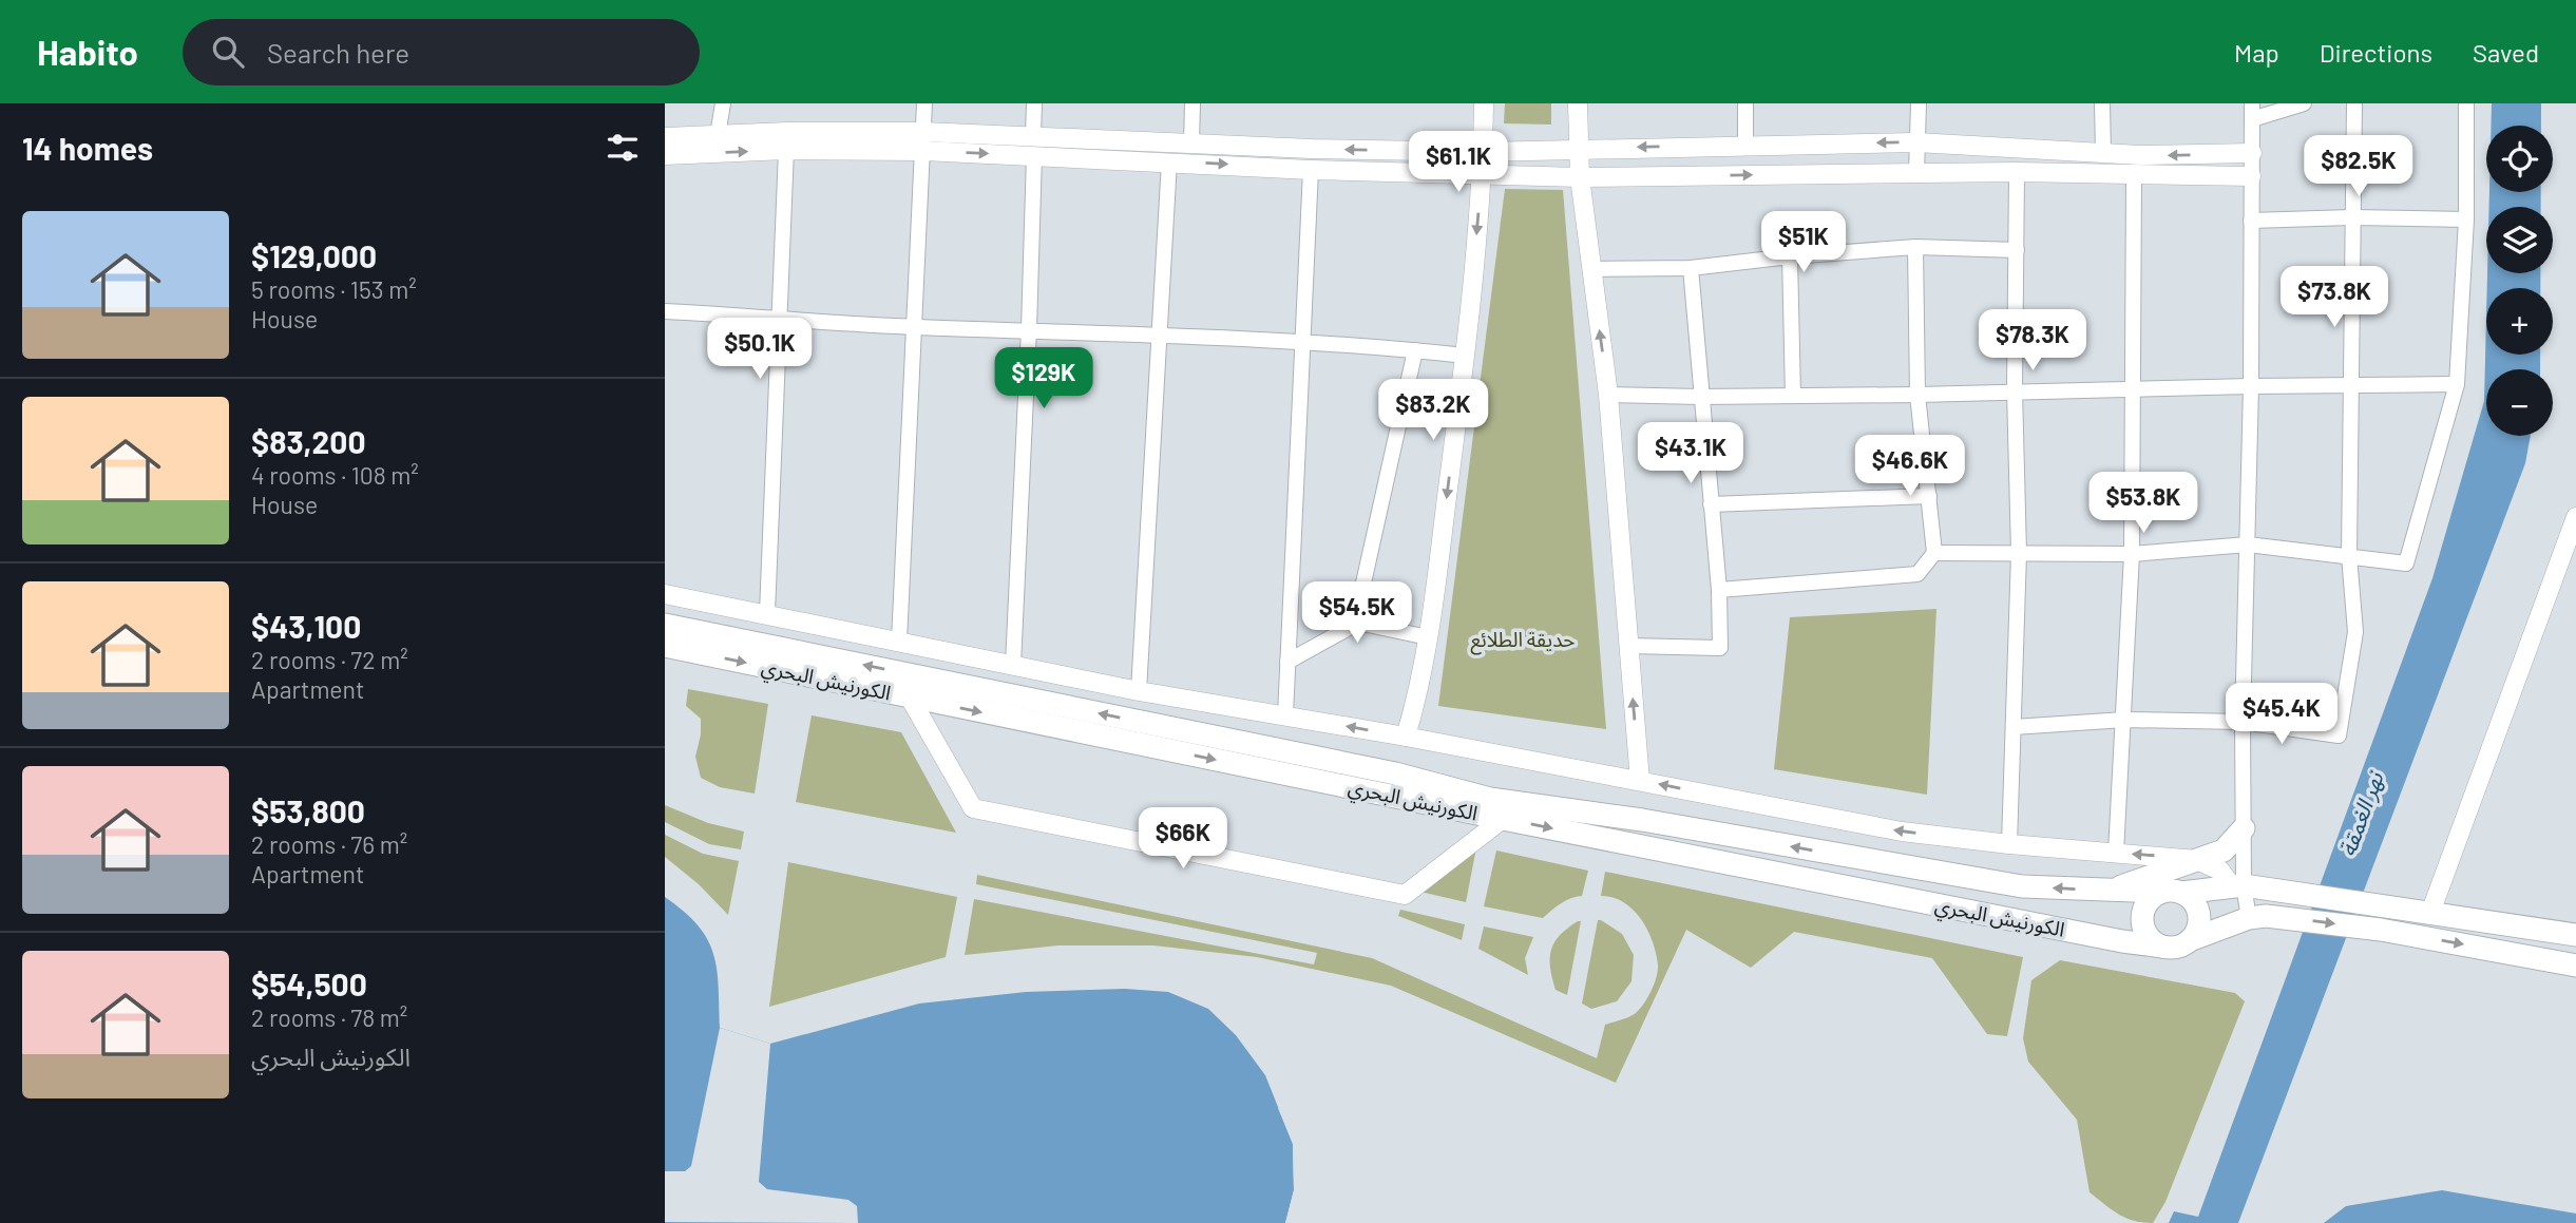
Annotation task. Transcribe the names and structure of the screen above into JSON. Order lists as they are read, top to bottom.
{
  "streets": {
    "main road": ["الكورنيش البحري"]
  },
  "water": ["نهر الغمقة"],
  "parks": ["حديقة الطلائع"],
  "page": {
    "header": "Habito",
    "search": "Search here",
    "nav": ["Map", "Directions", "Saved"],
    "heading": "14 homes",
    "map_buttons": ["+", "−"],
    "price": [
      "$61.1K",
      "$82.5K",
      "$51K",
      "$73.8K",
      "$78.3K",
      "$50.1K",
      "$129K",
      "$83.2K",
      "$43.1K",
      "$46.6K",
      "$53.8K",
      "$54.5K",
      "$45.4K",
      "$66K"
    ],
    "list": [
      {
        "name": "$129,000",
        "note": "5 rooms · 153 m² · House"
      },
      {
        "name": "$83,200",
        "note": "4 rooms · 108 m² · House"
      },
      {
        "name": "$43,100",
        "note": "2 rooms · 72 m² · Apartment"
      },
      {
        "name": "$53,800",
        "note": "2 rooms · 76 m² · Apartment"
      },
      {
        "name": "$54,500",
        "note": "2 rooms · 78 m² · الكورنيش البحري"
      }
    ]
  }
}
